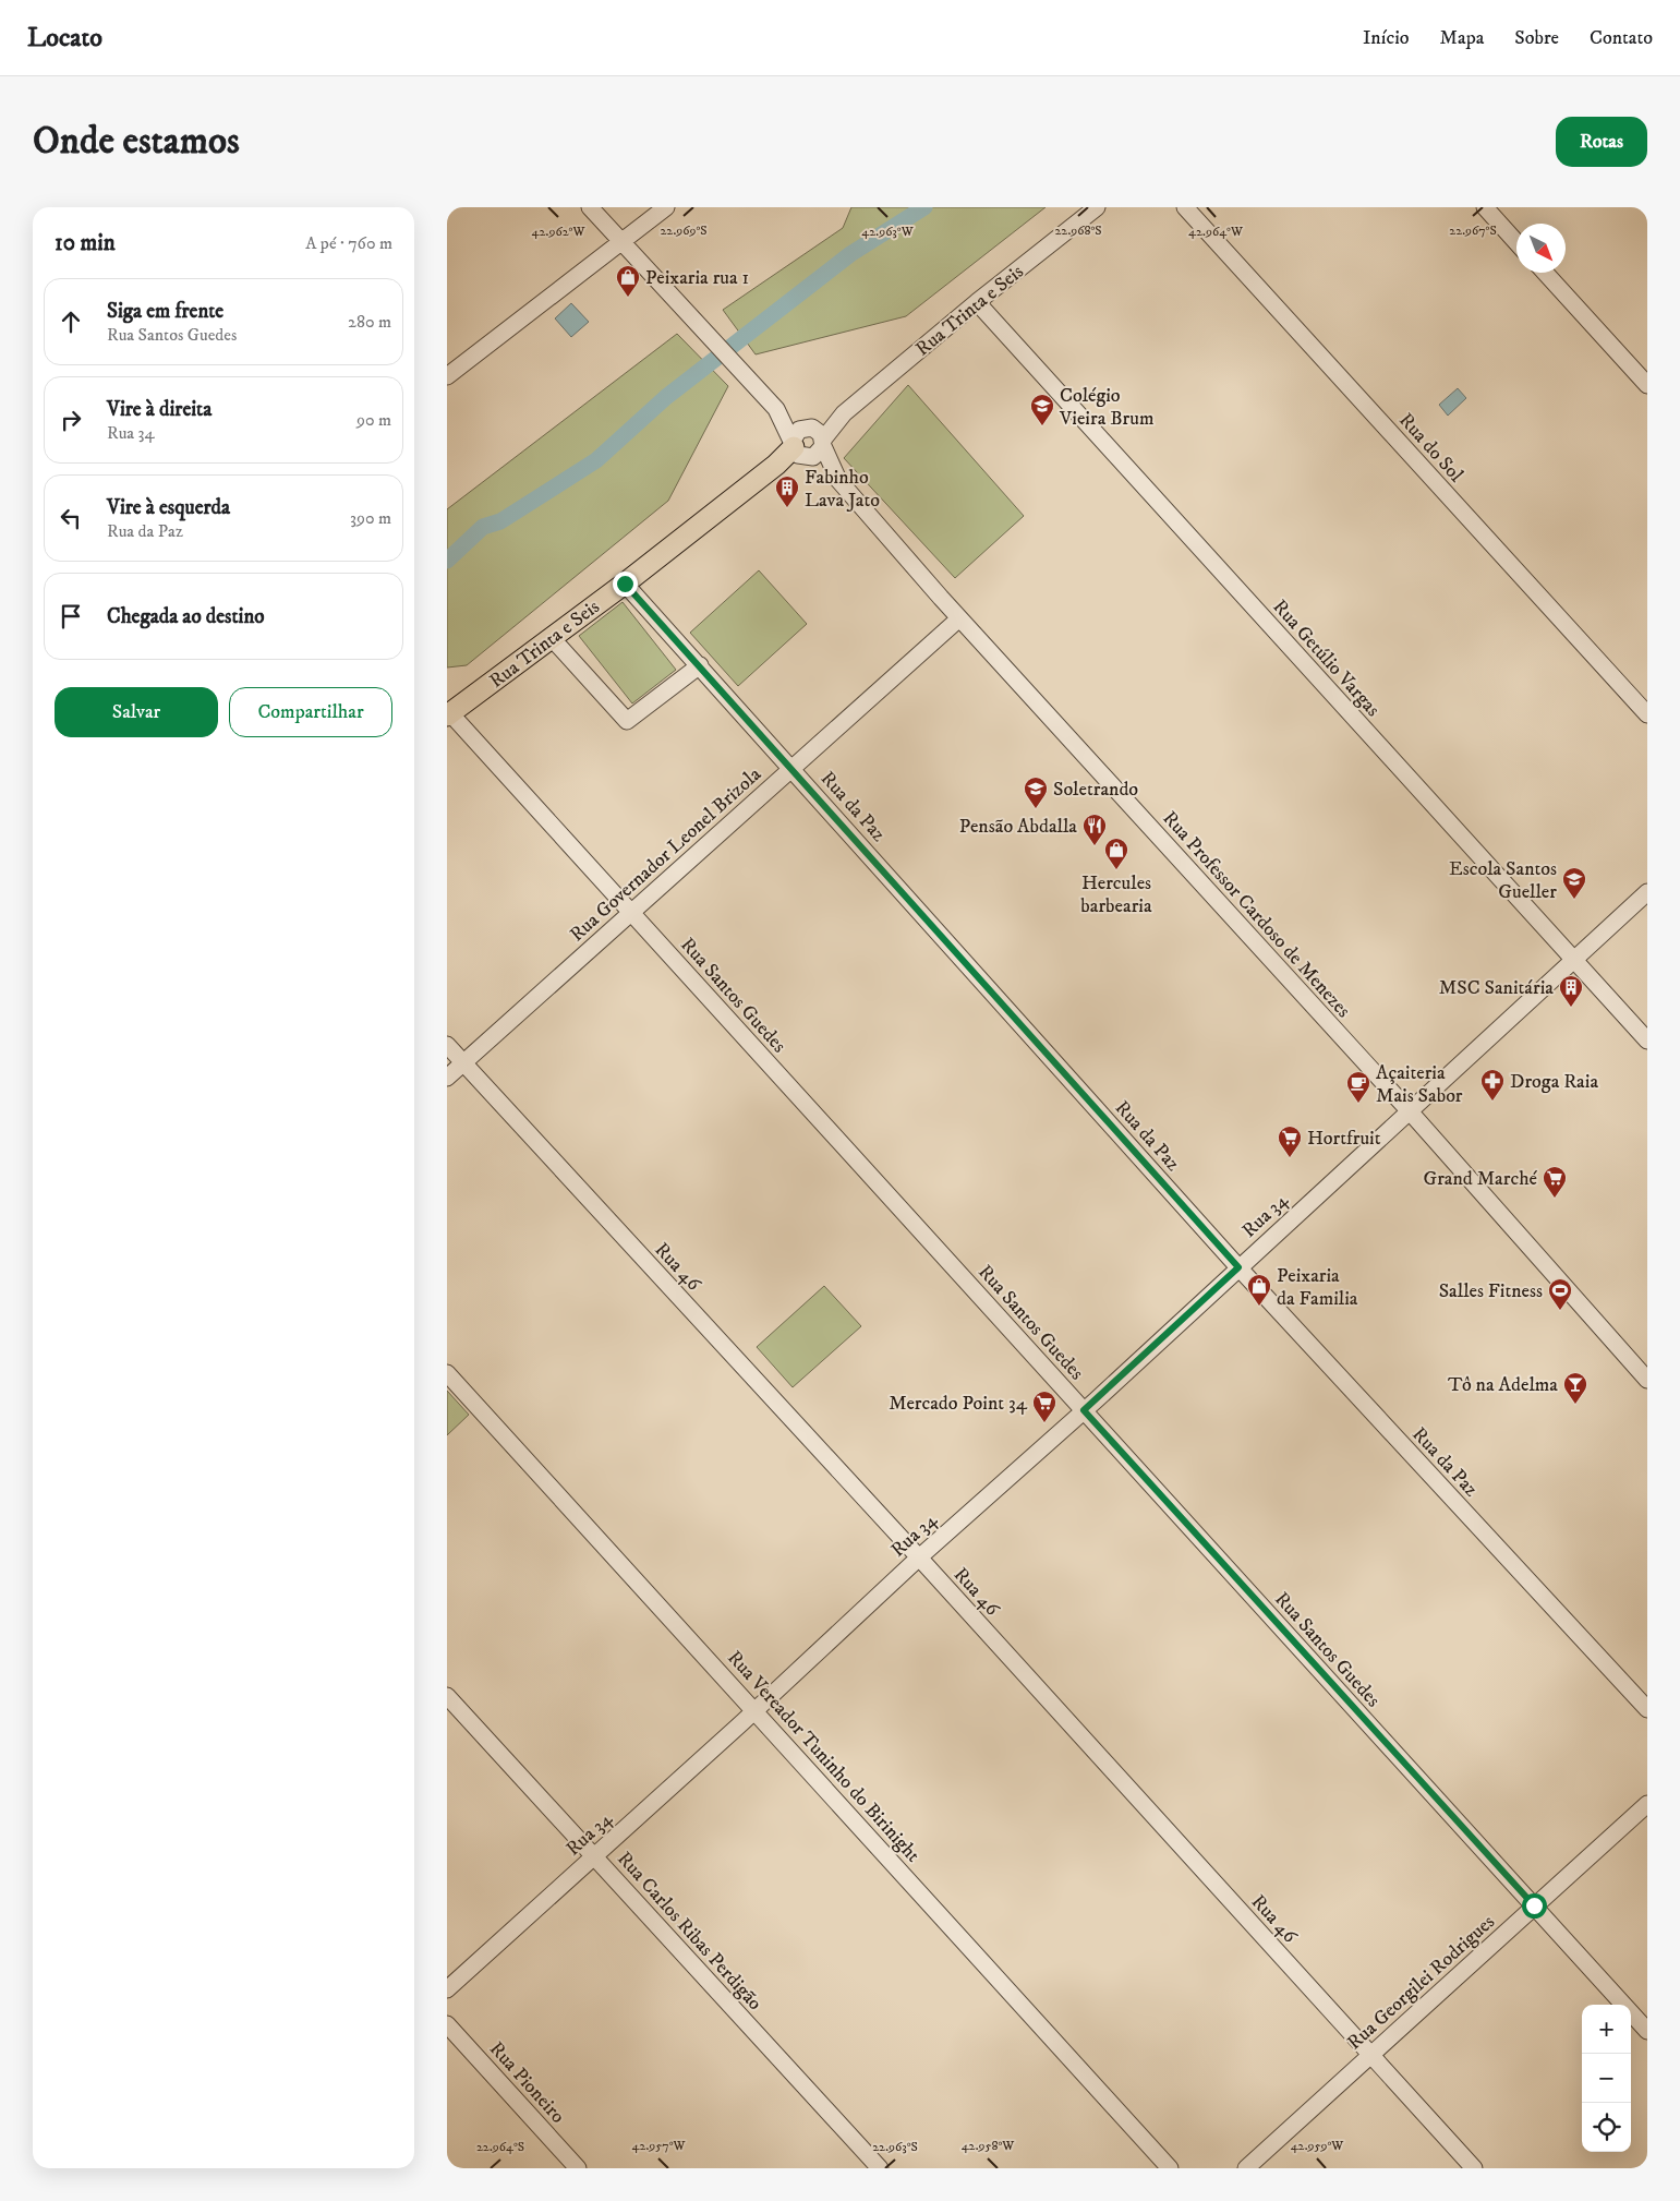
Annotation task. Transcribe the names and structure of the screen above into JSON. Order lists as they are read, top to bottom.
{
  "streets": {
    "main road": ["Rua Trinta e Seis"],
    "street": [
      "Rua do Sol",
      "Rua Getúlio Vargas",
      "Rua da Paz",
      "Rua Governador Leonel Brizola",
      "Rua Professor Cardoso de Menezes",
      "Rua Santos Guedes",
      "Rua 34",
      "Rua 46",
      "Rua Vereador Tuninho do Birinight",
      "Rua Carlos Ribas Perdigão",
      "Rua Georgilei Rodrigues",
      "Rua Pioneiro"
    ]
  },
  "crossings": [
    ["Rua Trinta e Seis", "Rua Getúlio Vargas"],
    ["Rua Trinta e Seis", "Rua da Paz"],
    ["Rua Trinta e Seis", "Rua Professor Cardoso de Menezes"],
    ["Rua Trinta e Seis", "Rua Santos Guedes"],
    ["Rua Getúlio Vargas", "Rua 34"],
    ["Rua da Paz", "Rua Governador Leonel Brizola"],
    ["Rua da Paz", "Rua 34"],
    ["Rua Governador Leonel Brizola", "Rua Professor Cardoso de Menezes"],
    ["Rua Governador Leonel Brizola", "Rua Santos Guedes"],
    ["Rua Governador Leonel Brizola", "Rua 46"],
    ["Rua Professor Cardoso de Menezes", "Rua 34"],
    ["Rua Santos Guedes", "Rua 34"],
    ["Rua Santos Guedes", "Rua Georgilei Rodrigues"],
    ["Rua 34", "Rua 46"],
    ["Rua 34", "Rua Vereador Tuninho do Birinight"],
    ["Rua 34", "Rua Carlos Ribas Perdigão"],
    ["Rua 46", "Rua Georgilei Rodrigues"]
  ],
  "places": {
    "shop": ["Peixaria rua 1", "Hercules barbearia", "Peixaria da Familia"],
    "school or university": ["Colégio Vieira Brum", "Soletrando", "Escola Santos Gueller"],
    "building": ["Fabinho Lava Jato", "MSC Sanitária"],
    "restaurant": ["Pensão Abdalla"],
    "pharmacy": ["Droga Raia"],
    "cafe": ["Açaiteria Mais Sabor"],
    "supermarket": ["Hortfruit", "Grand Marché", "Mercado Point 34"],
    "sports": ["Salles Fitness"],
    "bar": ["Tô na Adelma"]
  },
  "north": "bottom right",
  "page": {
    "header": "Locato",
    "nav": [
      "Início",
      "Mapa",
      "Sobre",
      "Contato"
    ],
    "buttons": [
      "Rotas",
      ["Salvar", "Compartilhar"]
    ],
    "title": "Onde estamos",
    "heading": ["10 min", "A pé · 760 m"],
    "list": [
      ["Siga em frente", "Rua Santos Guedes", "280 m"],
      ["Vire à direita", "Rua 34", "90 m"],
      ["Vire à esquerda", "Rua da Paz", "390 m"],
      "Chegada ao destino"
    ],
    "map_buttons": ["+", "−"]
  },
  "coordinates": [
    "22.969°S",
    "22.968°S",
    "22.967°S",
    "42.962°W",
    "42.963°W",
    "42.964°W",
    "42.957°W",
    "42.958°W",
    "42.959°W",
    "22.964°S",
    "22.963°S"
  ]
}
